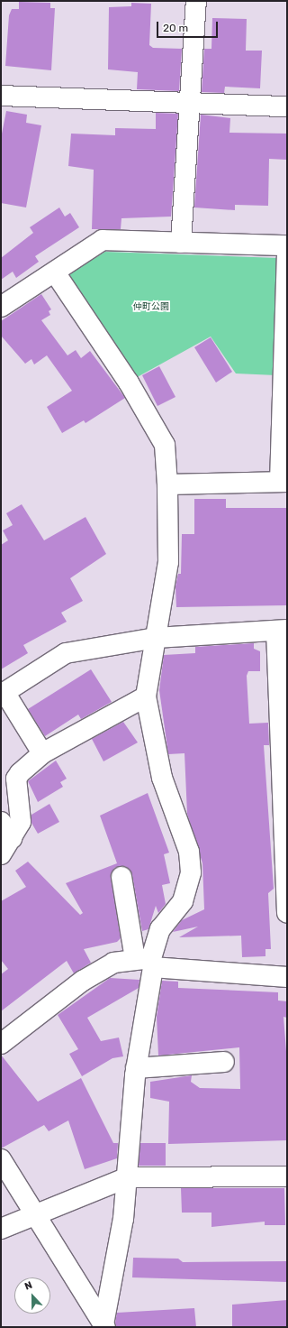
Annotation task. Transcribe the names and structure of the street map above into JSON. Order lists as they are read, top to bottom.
{
  "parks": ["仲町公園"],
  "scale_bar": "20 m",
  "north": "top"
}
